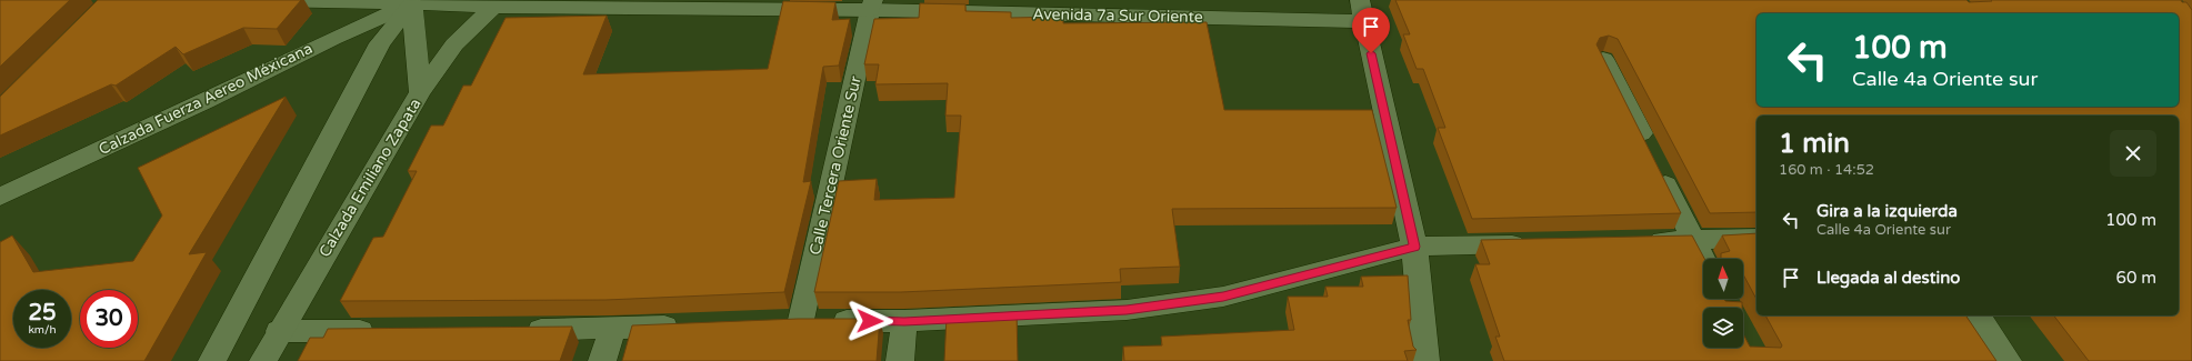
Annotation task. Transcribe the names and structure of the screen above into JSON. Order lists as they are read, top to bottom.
{
  "streets": {
    "street": [
      "Avenida 7a Sur Oriente",
      "Calzada Fuerza Aereo Méxicana",
      "Calle Tercera Oriente Sur",
      "Calzada Emiliano Zapata"
    ]
  },
  "crossings": [
    ["Avenida 7a Sur Oriente", "Calzada Fuerza Aereo Méxicana"],
    ["Avenida 7a Sur Oriente", "Calle Tercera Oriente Sur"],
    ["Avenida 7a Sur Oriente", "Calzada Emiliano Zapata"]
  ],
  "north": "top",
  "page": {
    "turn": ["100 m", "Calle 4a Oriente sur"],
    "heading": ["1 min", "160 m · 14:52"],
    "list": [
      {
        "name": "Gira a la izquierda",
        "note": "Calle 4a Oriente sur",
        "value": "100 m"
      },
      {
        "name": "Llegada al destino",
        "value": "60 m"
      }
    ],
    "speed": "25 km/h",
    "limit": "30"
  }
}
